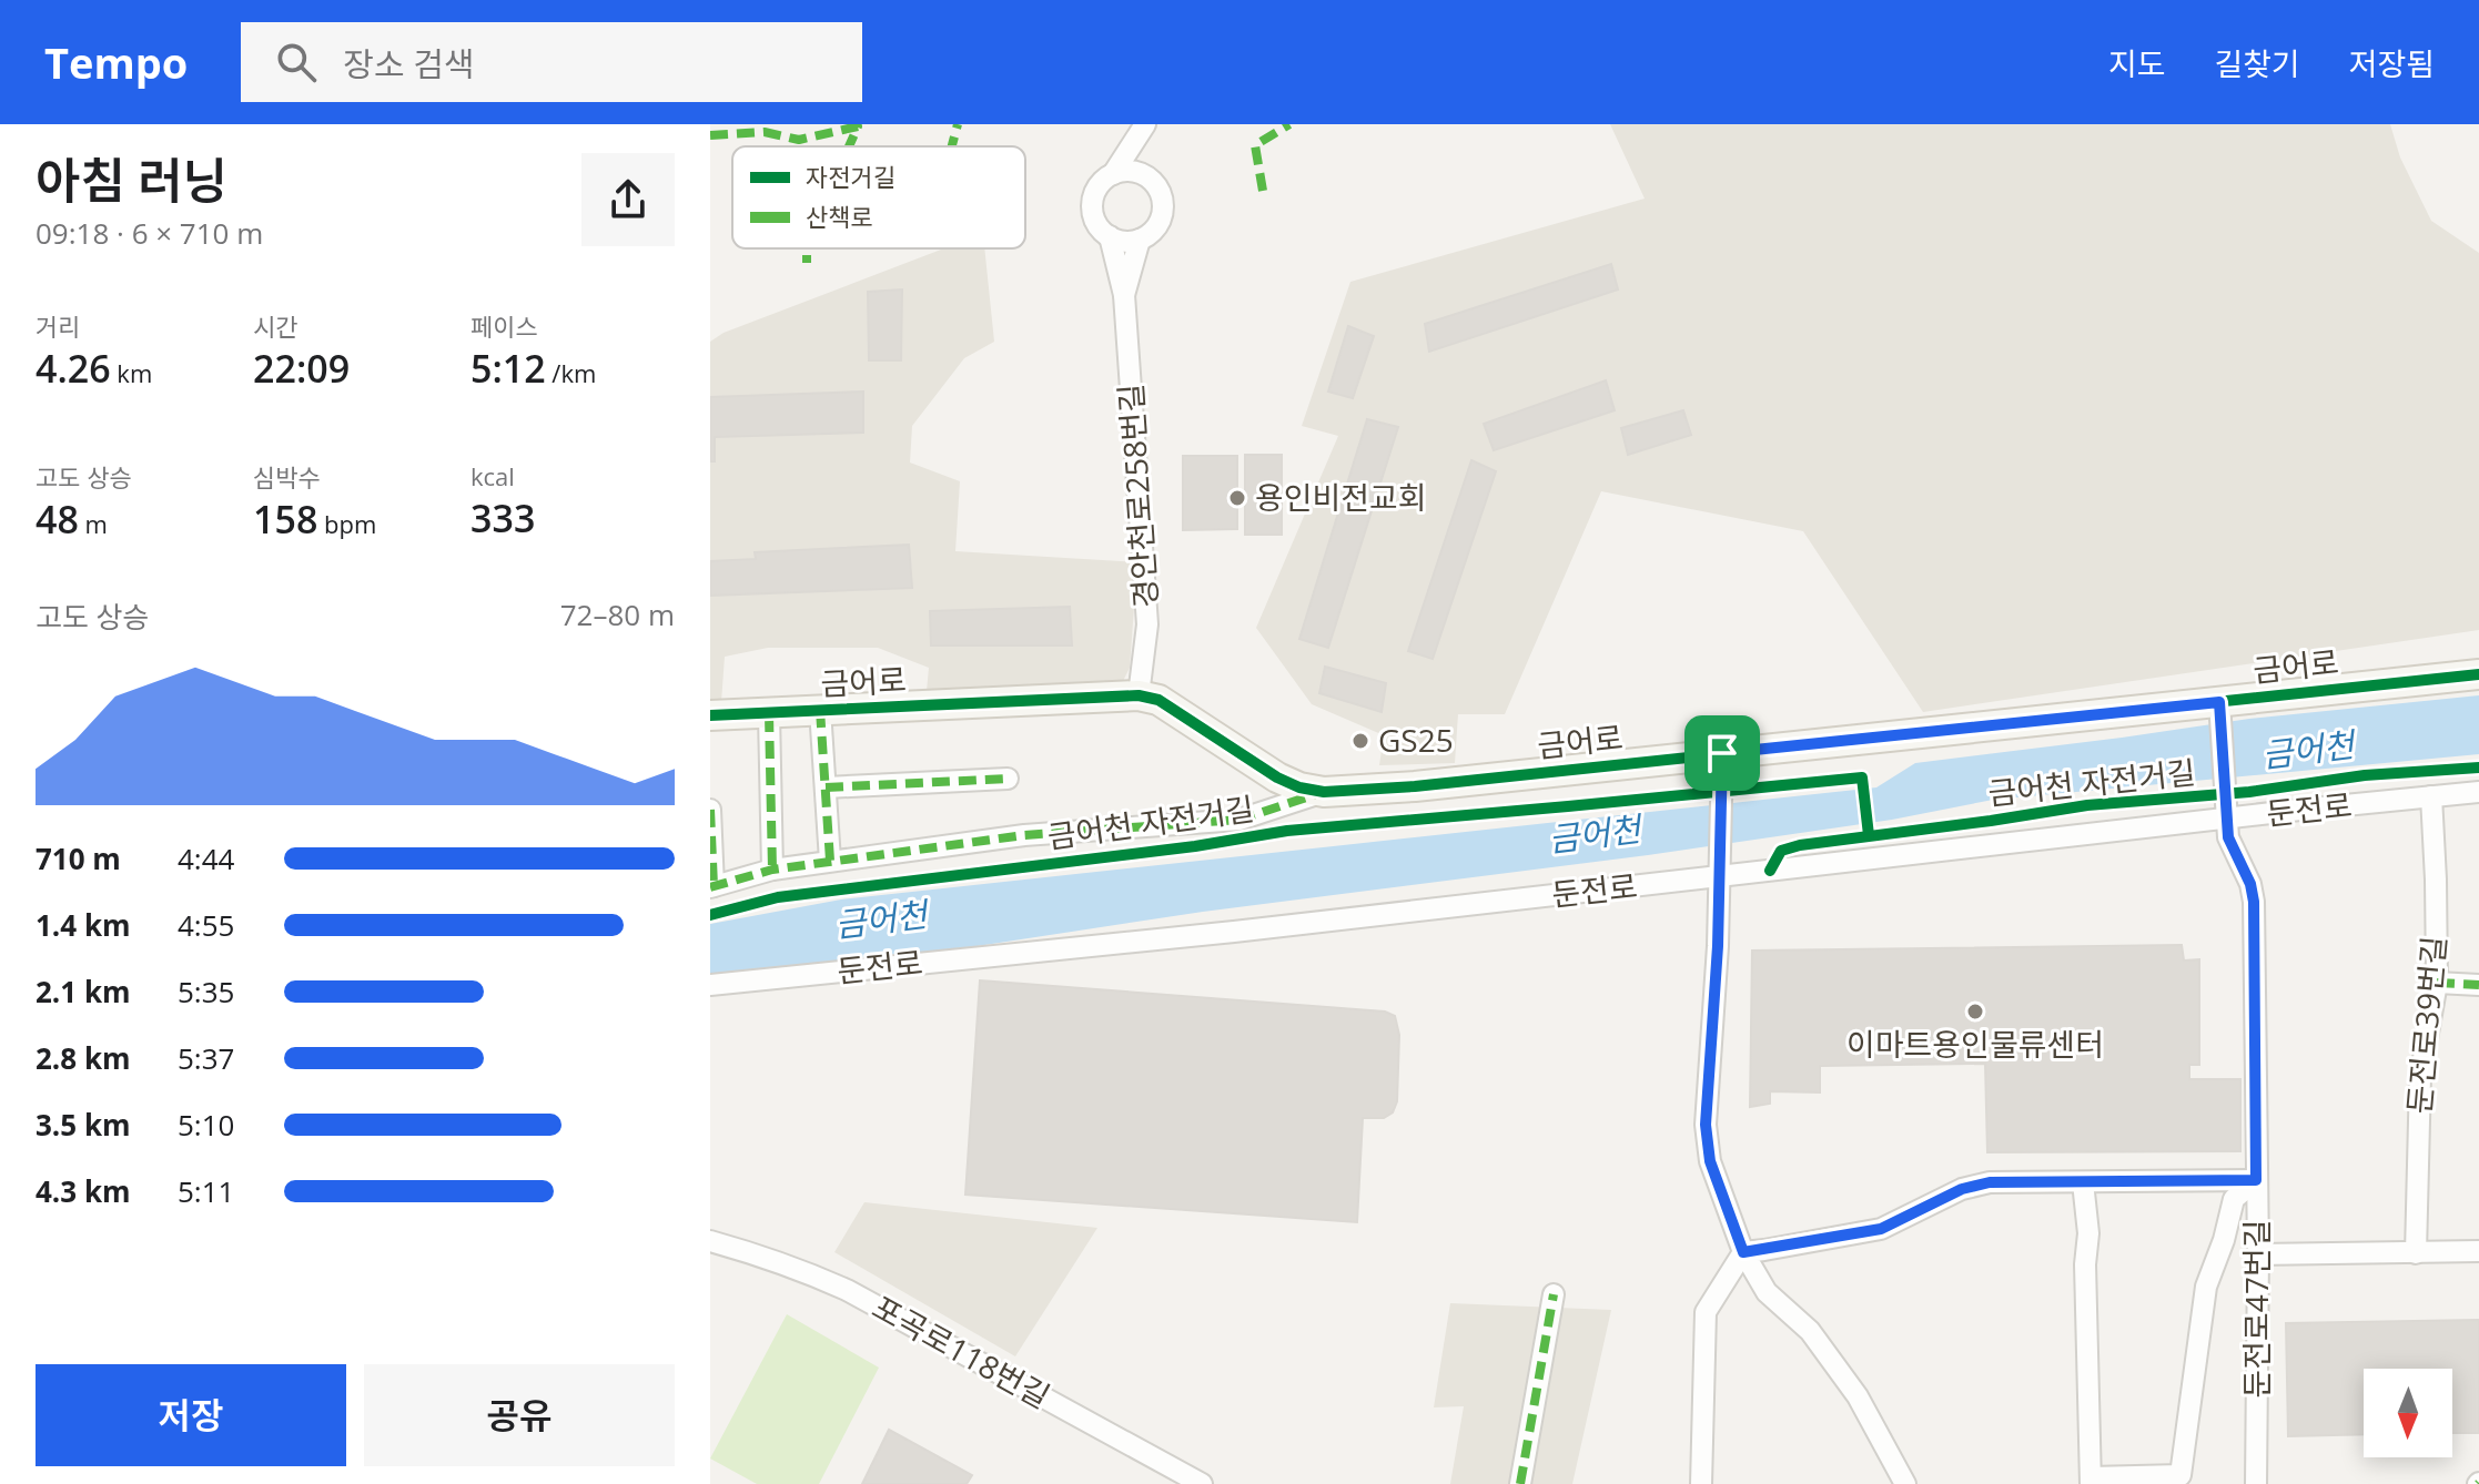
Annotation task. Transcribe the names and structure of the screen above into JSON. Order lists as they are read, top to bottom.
{
  "streets": {
    "street": [
      "경안천로258번길",
      "금어로",
      "둔전로",
      "둔전로39번길",
      "둔전로47번길",
      "포곡로118번길"
    ],
    "cycle path": ["금어천 자전거길"]
  },
  "crossings": [
    ["경안천로258번길", "금어로"],
    ["금어로", "둔전로47번길"],
    ["둔전로", "둔전로39번길"],
    ["둔전로", "둔전로47번길"]
  ],
  "water": ["금어천"],
  "places": ["용인비전교회", "GS25", "이마트용인물류센터"],
  "legend": ["자전거길", "산책로"],
  "north": "bottom",
  "page": {
    "header": "Tempo",
    "search": "장소 검색",
    "nav": ["지도", "길찾기", "저장됨"],
    "heading": ["아침 러닝", "09:18 · 6 × 710 m"],
    "stats": [
      ["거리", "4.26 km"],
      ["시간", "22:09"],
      ["페이스", "5:12 /km"],
      ["고도 상승", "48 m"],
      ["심박수", "158 bpm"],
      ["kcal", "333"]
    ],
    "chart": ["고도 상승", "72–80 m"],
    "list": [
      {
        "name": "710 m",
        "note": "4:44"
      },
      {
        "name": "1.4 km",
        "note": "4:55"
      },
      {
        "name": "2.1 km",
        "note": "5:35"
      },
      {
        "name": "2.8 km",
        "note": "5:37"
      },
      {
        "name": "3.5 km",
        "note": "5:10"
      },
      {
        "name": "4.3 km",
        "note": "5:11"
      }
    ],
    "buttons": ["저장", "공유"]
  }
}
